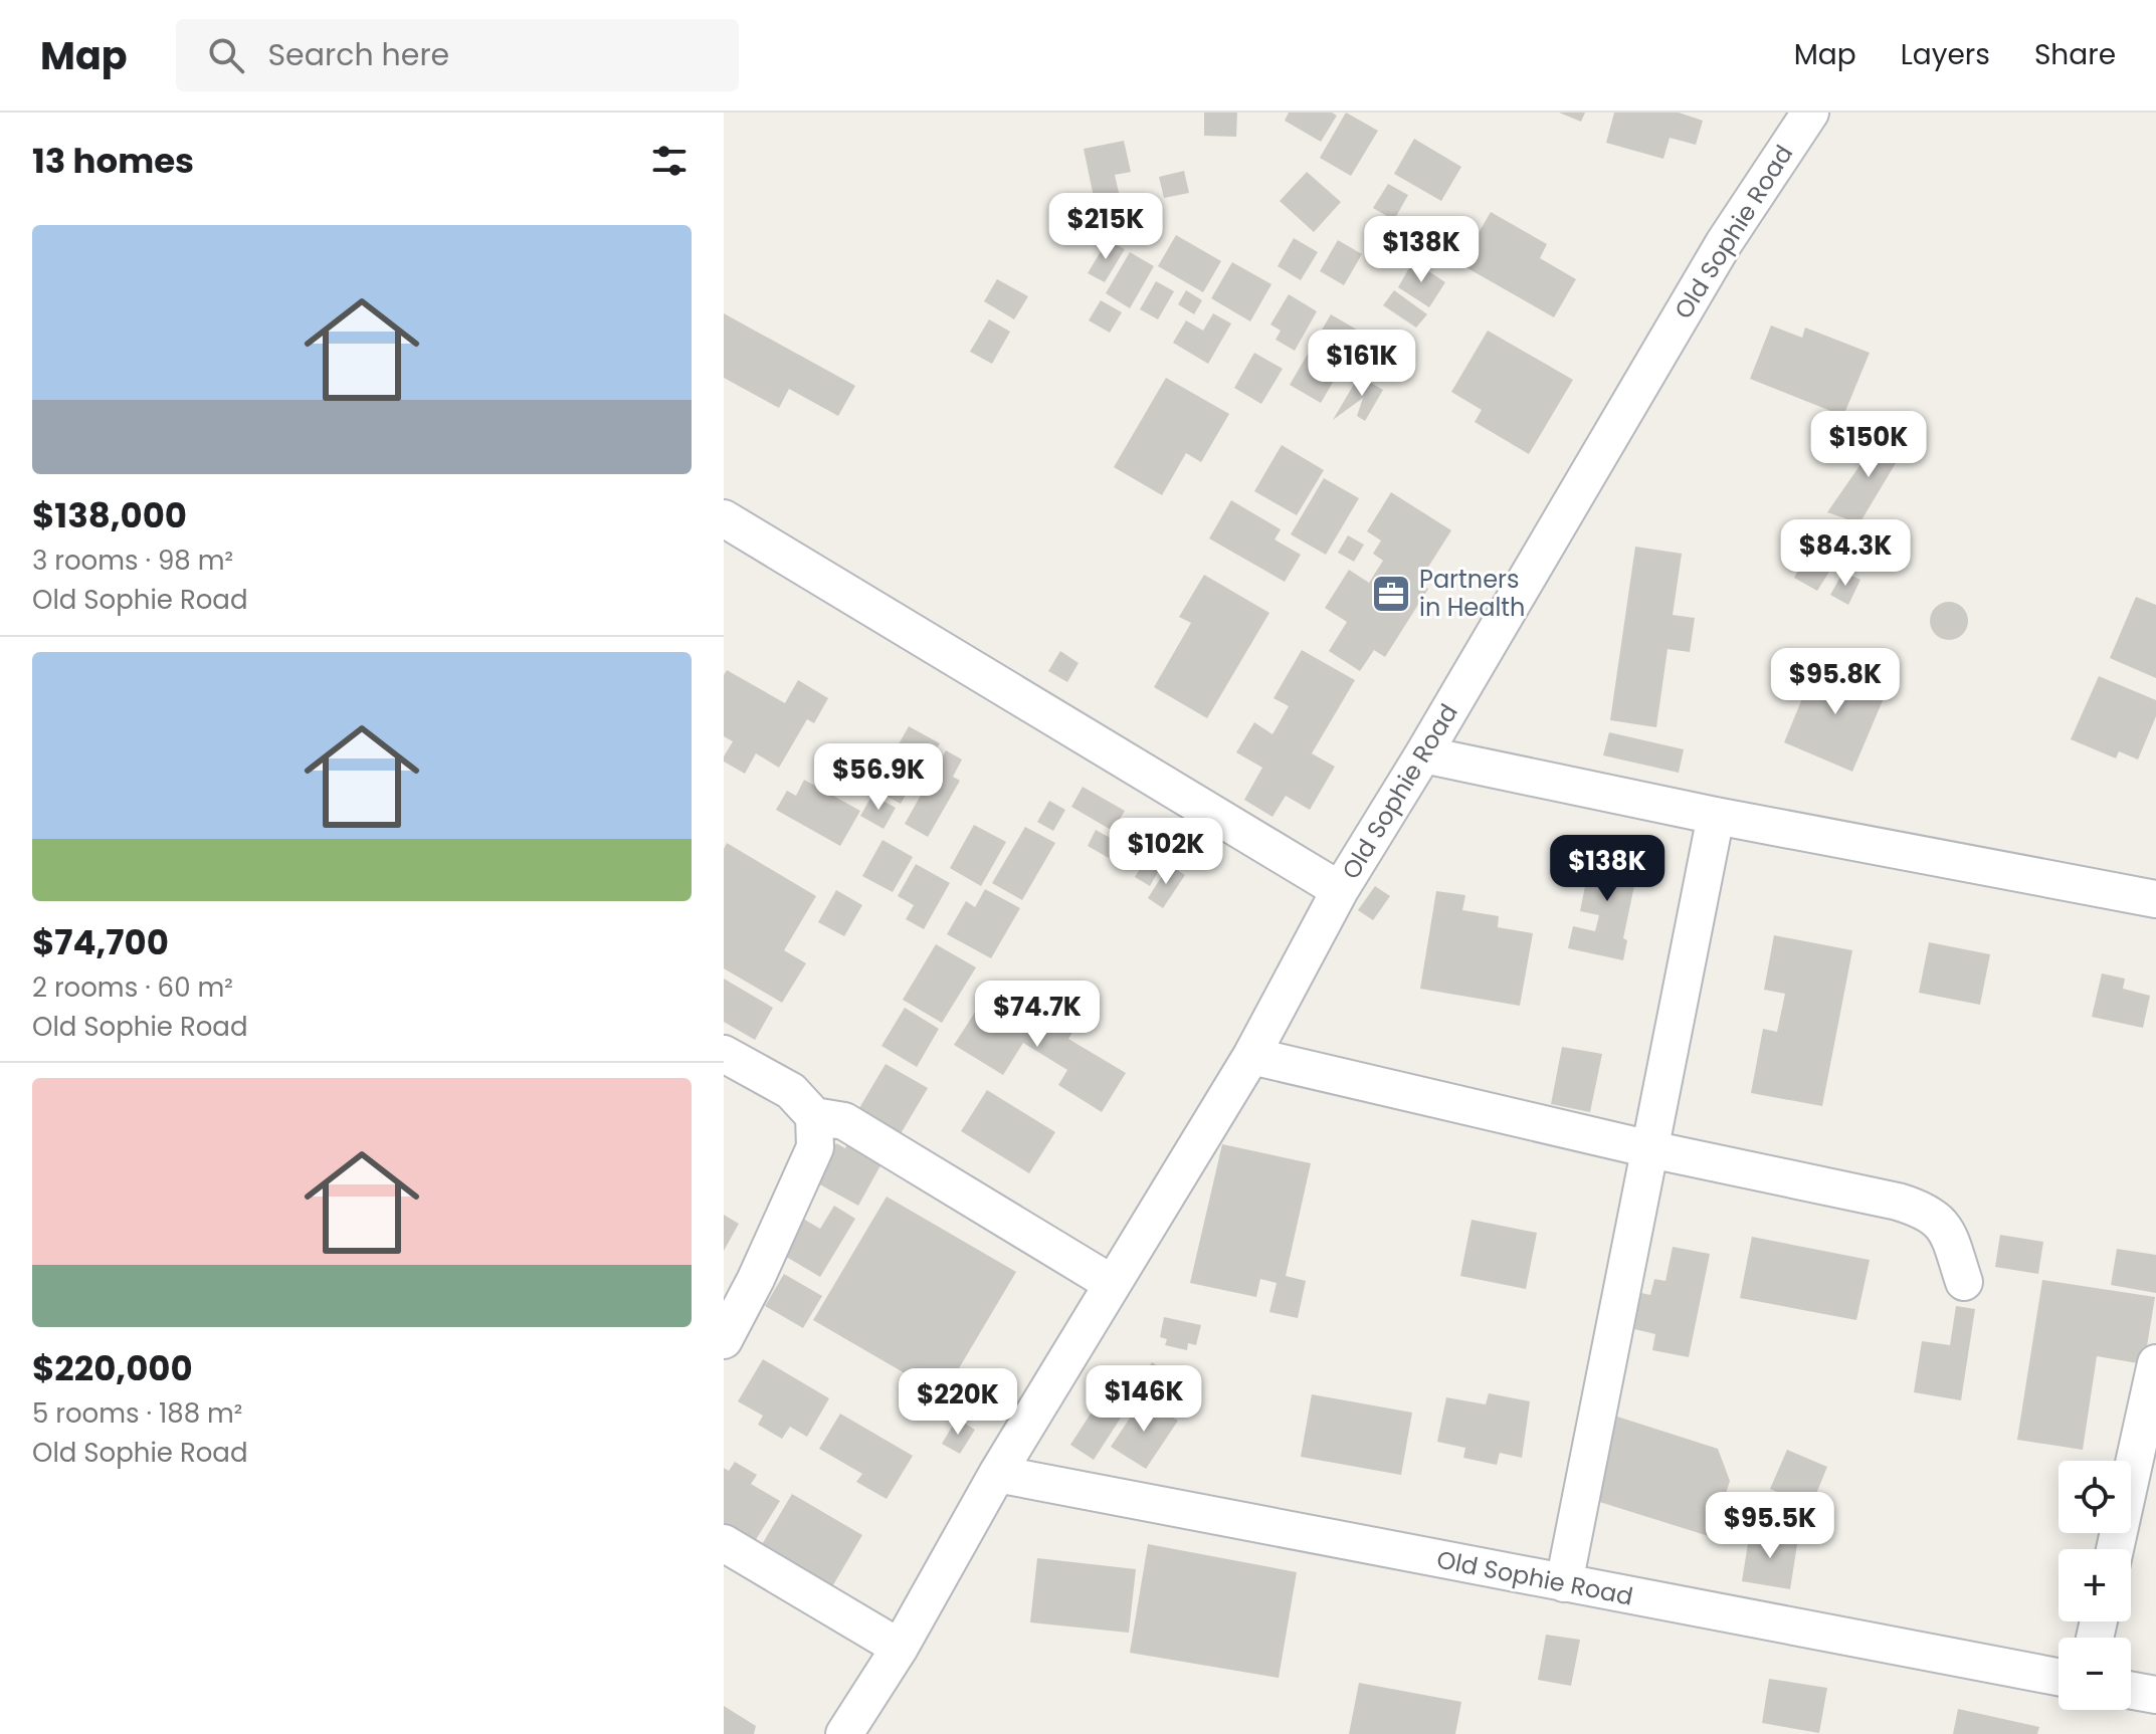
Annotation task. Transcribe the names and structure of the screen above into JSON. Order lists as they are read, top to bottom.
{
  "streets": {
    "street": ["Old Sophie Road"]
  },
  "places": {
    "office": ["Partners in Health"]
  },
  "page": {
    "header": "Map",
    "search": "Search here",
    "nav": ["Map", "Layers", "Share"],
    "heading": "13 homes",
    "price": [
      "$215K",
      "$138K",
      "$161K",
      "$150K",
      "$84.3K",
      "$95.8K",
      "$56.9K",
      "$102K",
      "$138K",
      "$74.7K",
      "$146K",
      "$220K",
      "$95.5K"
    ],
    "list": [
      {
        "name": "$138,000",
        "note": "3 rooms · 98 m² · Old Sophie Road"
      },
      {
        "name": "$74,700",
        "note": "2 rooms · 60 m² · Old Sophie Road"
      },
      {
        "name": "$220,000",
        "note": "5 rooms · 188 m² · Old Sophie Road"
      }
    ],
    "map_buttons": ["+", "−"]
  }
}
